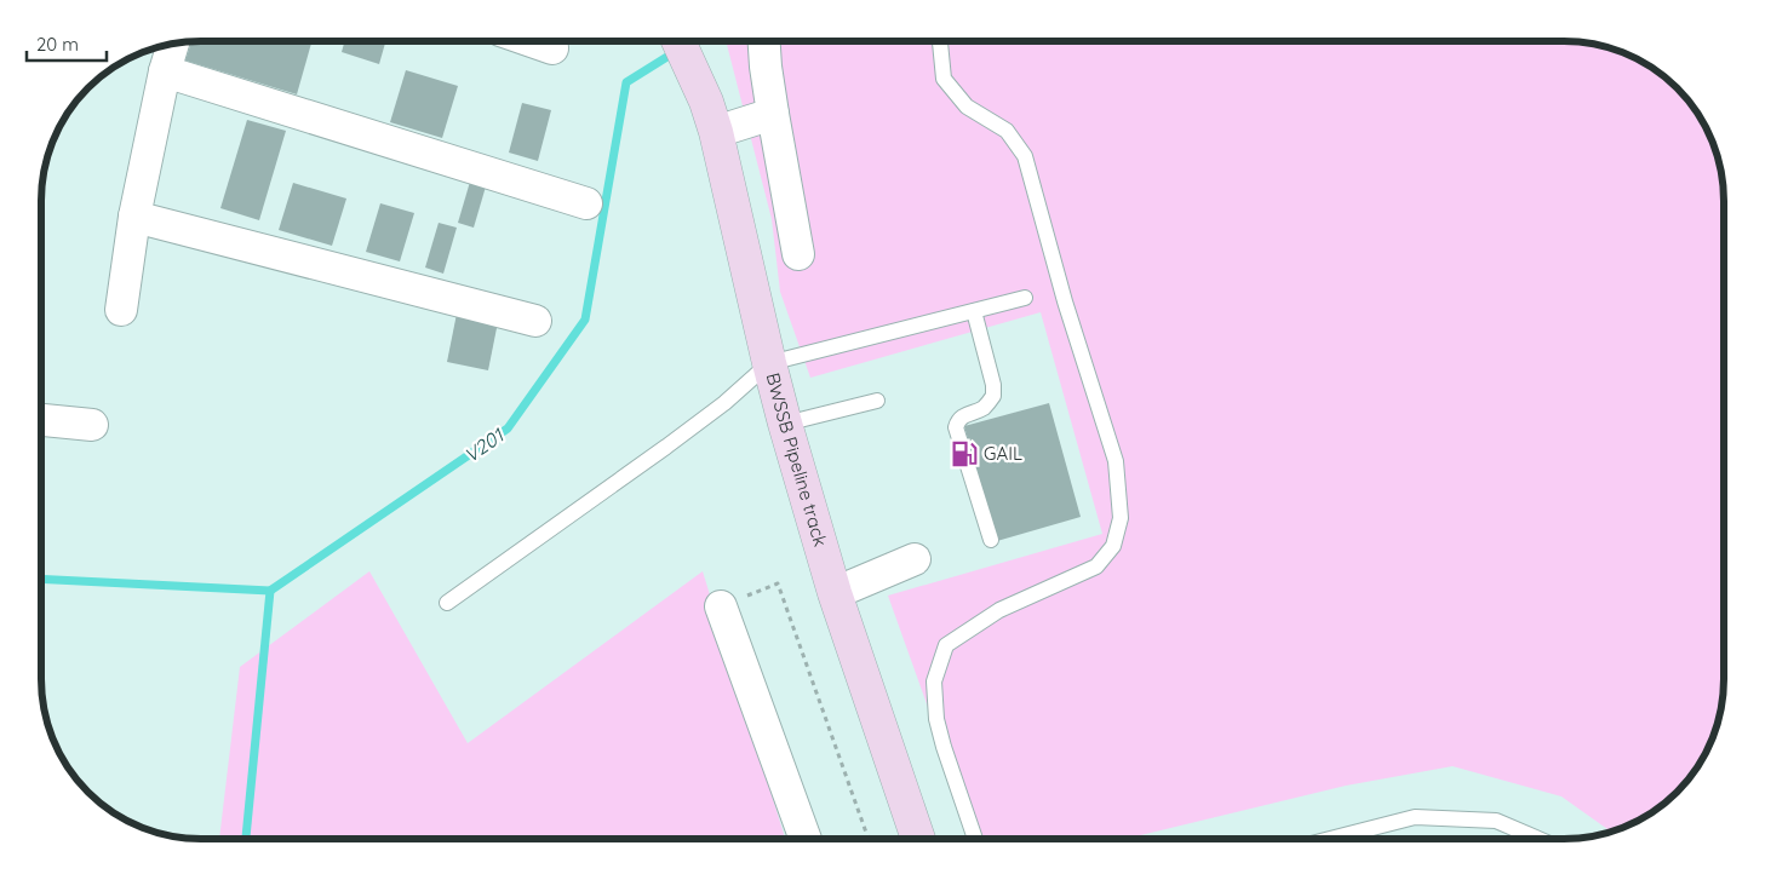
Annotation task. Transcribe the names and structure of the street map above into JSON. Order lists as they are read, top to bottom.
{
  "streets": {
    "street": ["BWSSB Pipeline track"]
  },
  "water": ["V201"],
  "places": {
    "fuel station": ["GAIL"]
  },
  "scale_bar": "20 m"
}
